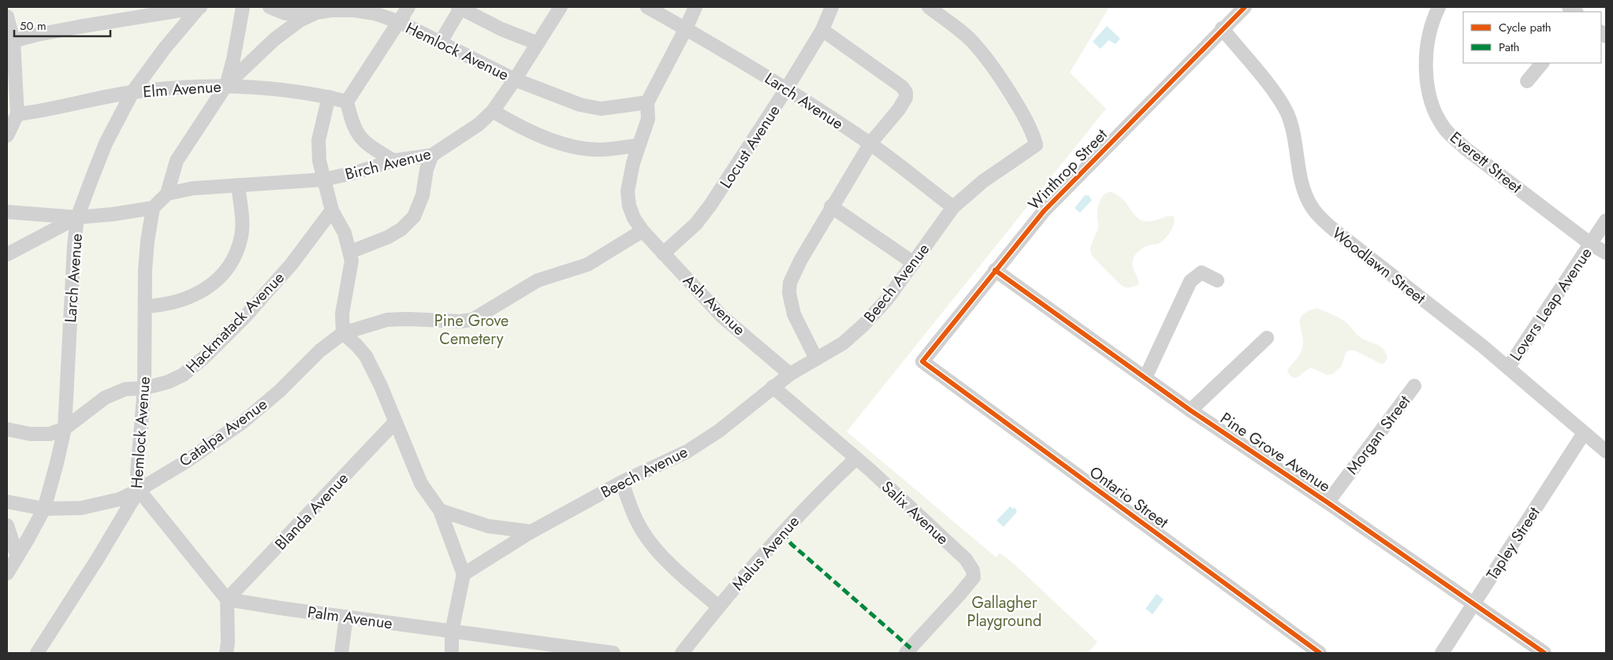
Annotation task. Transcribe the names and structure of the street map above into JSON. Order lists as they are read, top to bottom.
{
  "streets": {
    "street": [
      "Hemlock Avenue",
      "Elm Avenue",
      "Larch Avenue",
      "Locust Avenue",
      "Everett Street",
      "Birch Avenue",
      "Winthrop Street",
      "Woodlawn Street",
      "Beech Avenue",
      "Lovers Leap Avenue",
      "Ash Avenue",
      "Hackmatack Avenue",
      "Catalpa Avenue",
      "Morgan Street",
      "Pine Grove Avenue",
      "Ontario Street",
      "Blanda Avenue",
      "Salix Avenue",
      "Tapley Street",
      "Malus Avenue",
      "Palm Avenue"
    ]
  },
  "crossings": [
    ["Hemlock Avenue", "Elm Avenue"],
    ["Hemlock Avenue", "Birch Avenue"],
    ["Hemlock Avenue", "Ash Avenue"],
    ["Hemlock Avenue", "Hackmatack Avenue"],
    ["Hemlock Avenue", "Catalpa Avenue"],
    ["Elm Avenue", "Larch Avenue"],
    ["Larch Avenue", "Locust Avenue"],
    ["Larch Avenue", "Beech Avenue"],
    ["Larch Avenue", "Hackmatack Avenue"],
    ["Larch Avenue", "Catalpa Avenue"],
    ["Locust Avenue", "Ash Avenue"],
    ["Everett Street", "Lovers Leap Avenue"],
    ["Winthrop Street", "Woodlawn Street"],
    ["Winthrop Street", "Pine Grove Avenue"],
    ["Winthrop Street", "Ontario Street"],
    ["Woodlawn Street", "Lovers Leap Avenue"],
    ["Woodlawn Street", "Tapley Street"],
    ["Beech Avenue", "Ash Avenue"],
    ["Beech Avenue", "Salix Avenue"],
    ["Morgan Street", "Pine Grove Avenue"],
    ["Pine Grove Avenue", "Tapley Street"],
    ["Blanda Avenue", "Palm Avenue"],
    ["Salix Avenue", "Malus Avenue"]
  ],
  "parks": ["Pine Grove Cemetery", "Gallagher Playground"],
  "legend": ["Cycle path", "Path"],
  "scale_bar": "50 m"
}
